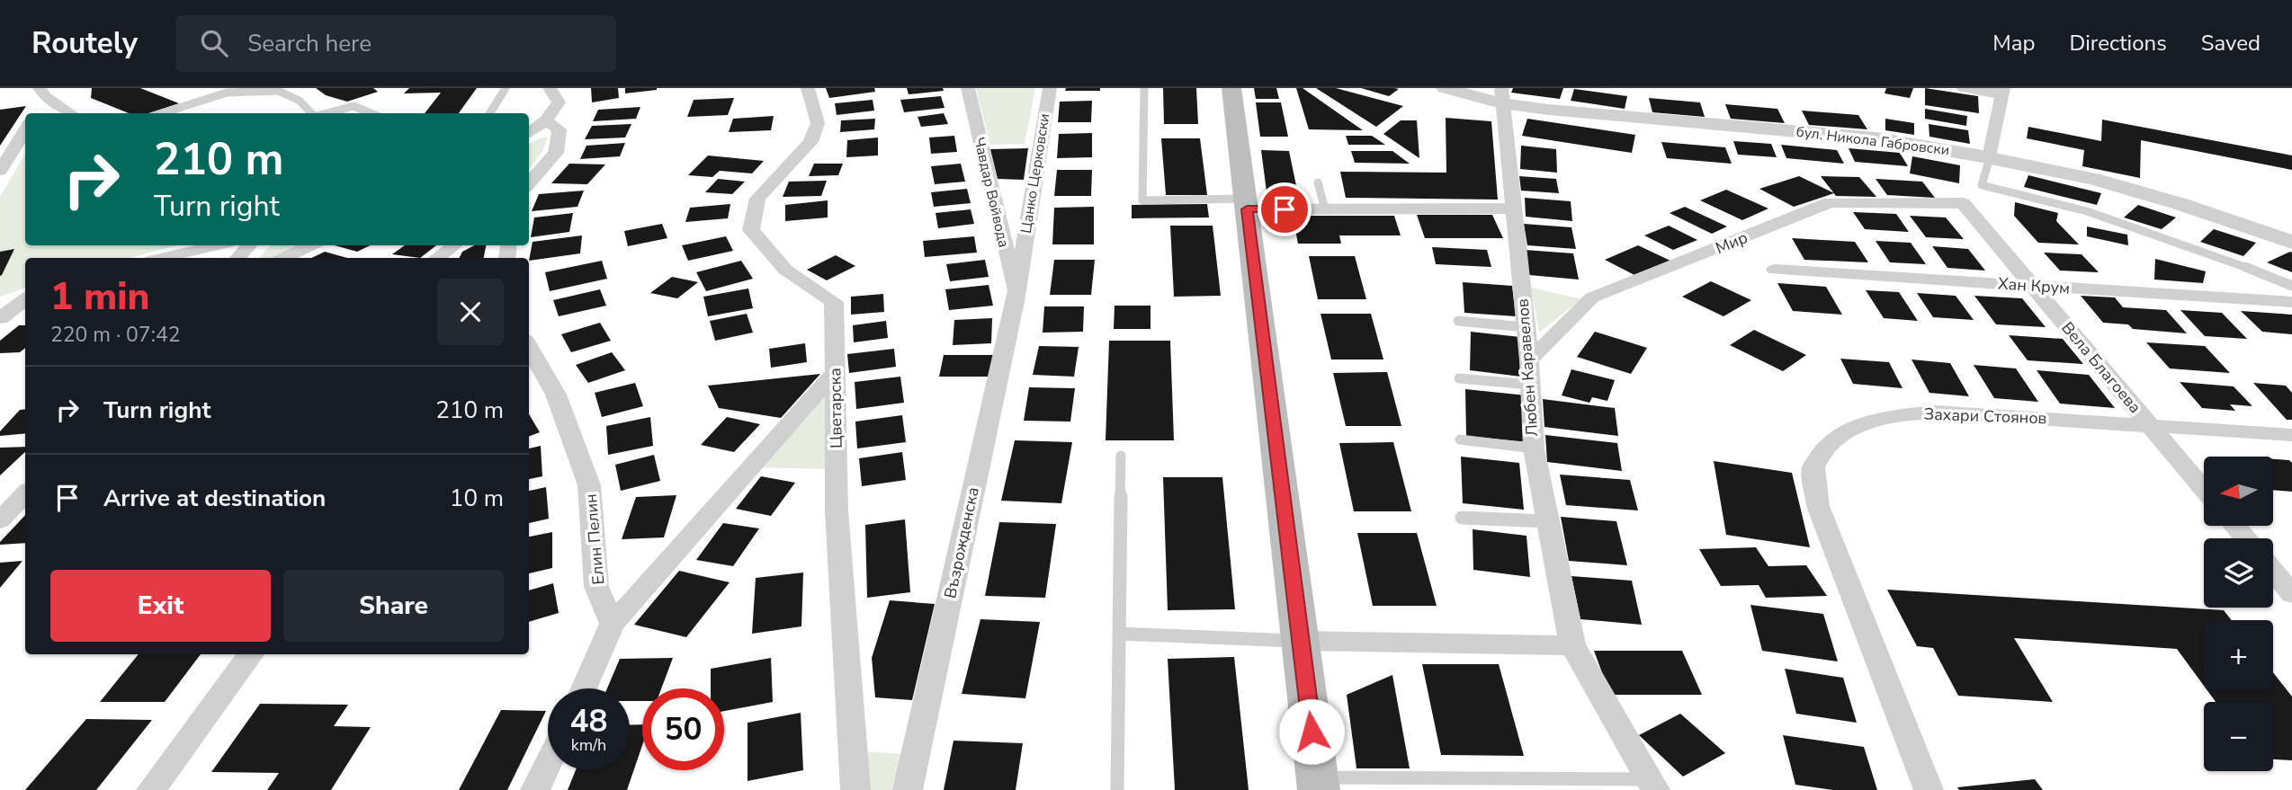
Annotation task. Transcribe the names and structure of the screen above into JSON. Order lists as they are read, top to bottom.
{
  "streets": {
    "street": [
      "бул. Никола Габровски",
      "Цанко Церковски",
      "Чавдар Войвода",
      "Мир",
      "Хан Крум",
      "Любен Каравелов",
      "Вела Благоева",
      "Цветарска",
      "Захари Стоянов",
      "Елин Пелин",
      "Възрожденска"
    ]
  },
  "crossings": [
    ["бул. Никола Габровски", "Любен Каравелов"],
    ["Цанко Церковски", "Чавдар Войвода"],
    ["Цанко Церковски", "Възрожденска"],
    ["Чавдар Войвода", "Възрожденска"],
    ["Мир", "Любен Каравелов"],
    ["Мир", "Вела Благоева"],
    ["Хан Крум", "Вела Благоева"],
    ["Вела Благоева", "Захари Стоянов"]
  ],
  "north": "left",
  "page": {
    "header": "Routely",
    "search": "Search here",
    "nav": ["Map", "Directions", "Saved"],
    "turn": ["210 m", "Turn right"],
    "heading": ["1 min", "220 m · 07:42"],
    "list": [
      {
        "name": "Turn right",
        "value": "210 m"
      },
      {
        "name": "Arrive at destination",
        "value": "10 m"
      }
    ],
    "map_buttons": ["+", "−"],
    "buttons": ["Exit", "Share"],
    "speed": "48 km/h",
    "limit": "50"
  }
}
